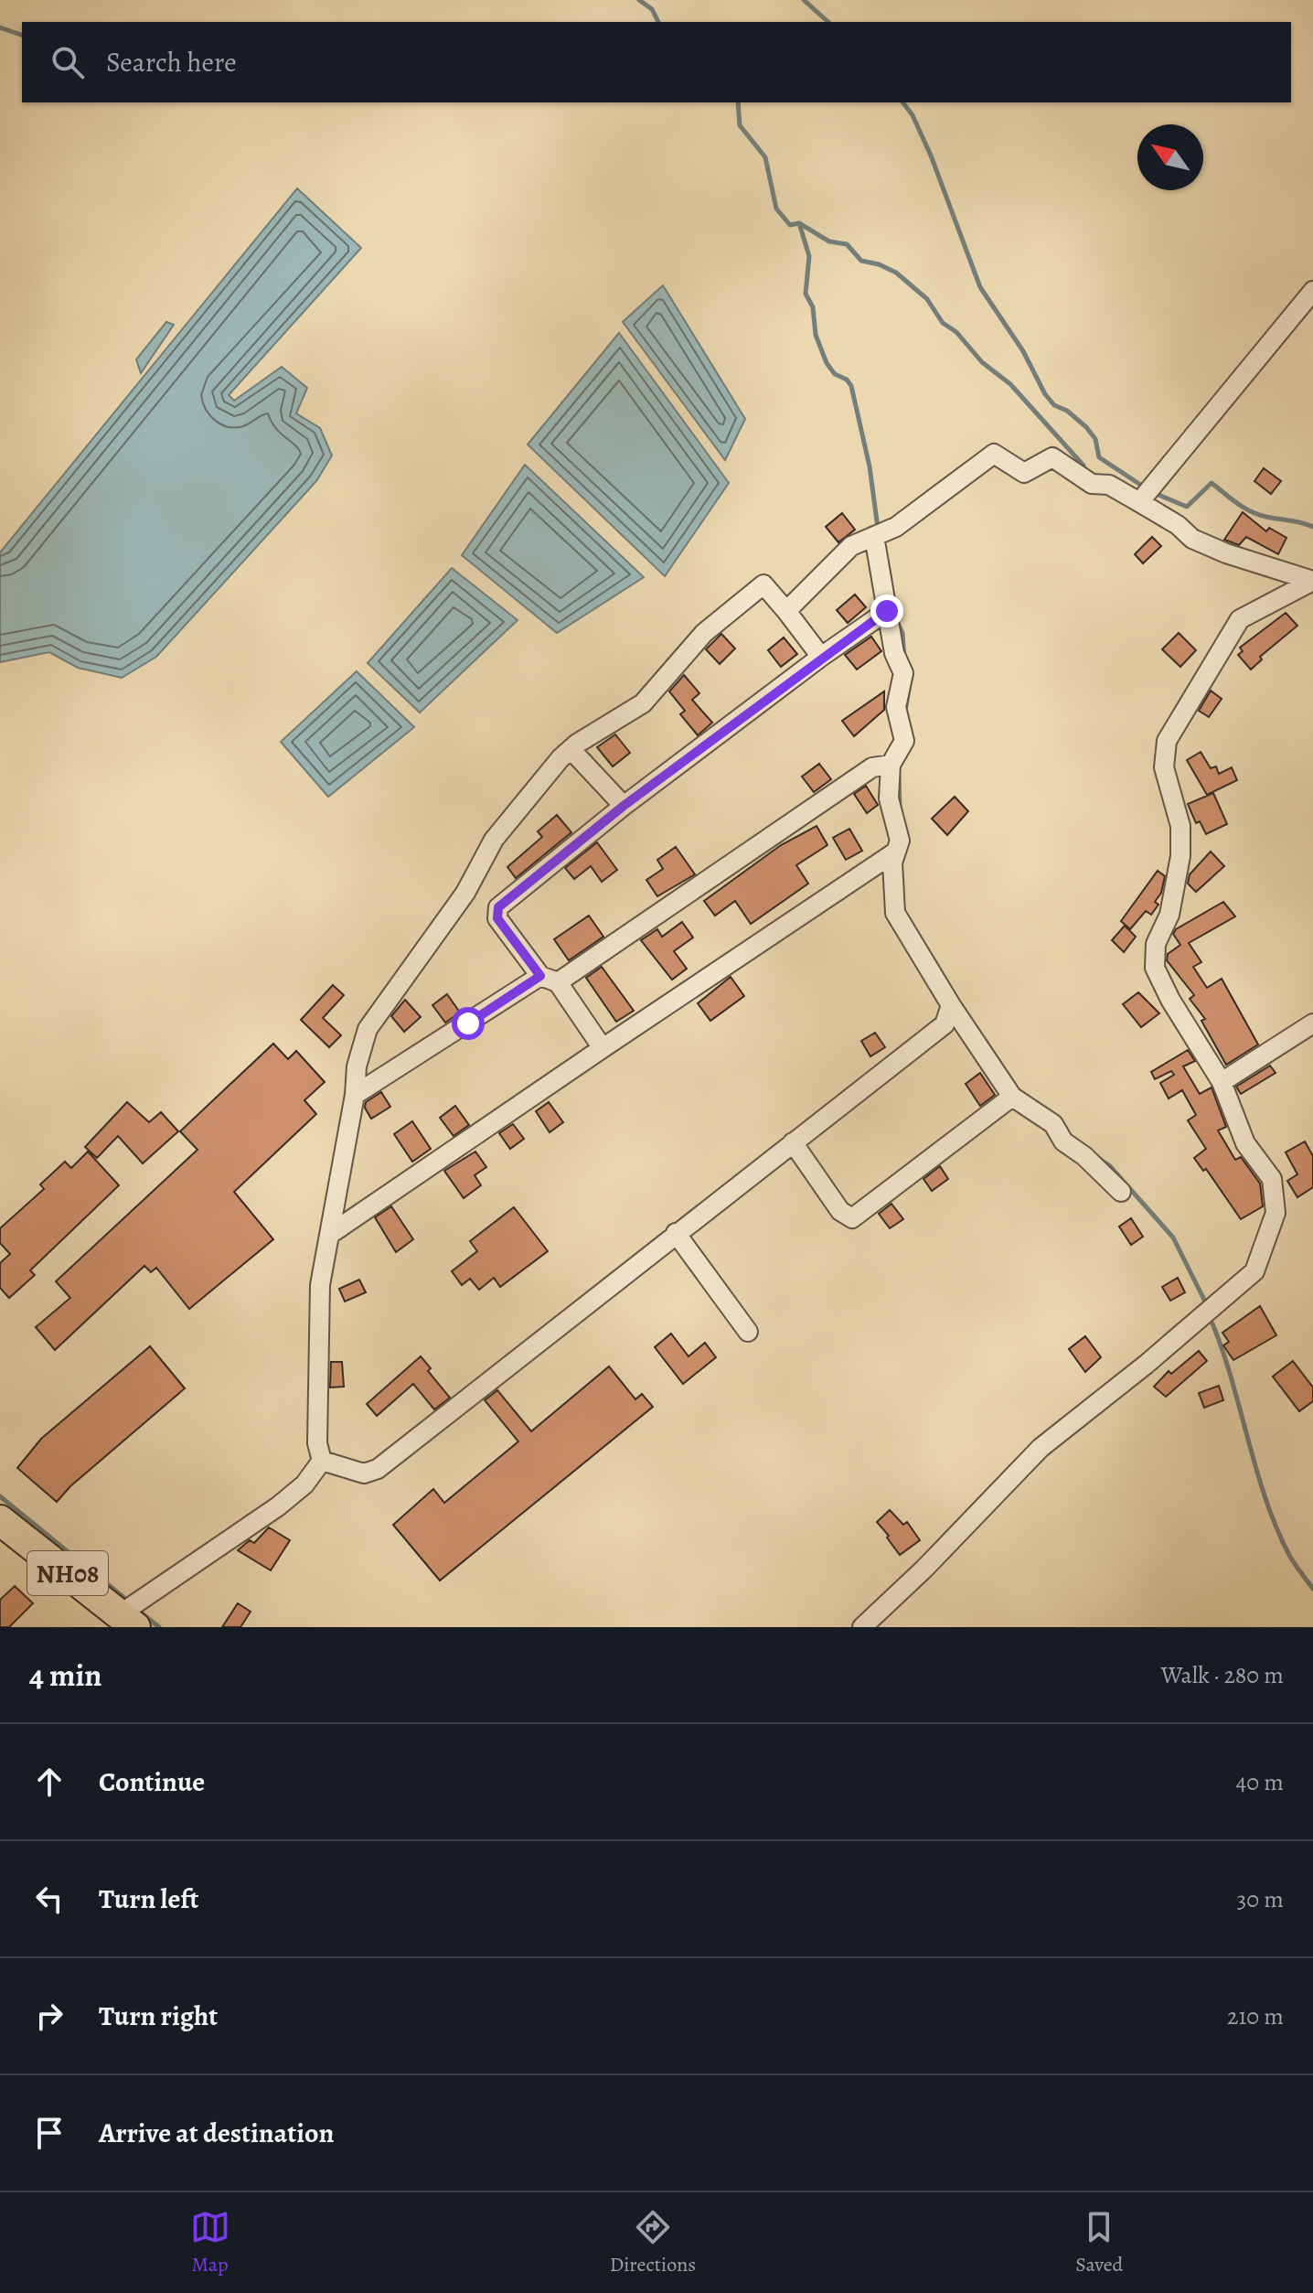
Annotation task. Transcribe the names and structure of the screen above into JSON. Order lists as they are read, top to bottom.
{
  "streets": {
    "main road": ["NH08"]
  },
  "north": "top left",
  "page": {
    "search": "Search here",
    "heading": ["4 min", "Walk · 280 m"],
    "list": [
      ["Continue", "40 m"],
      ["Turn left", "30 m"],
      ["Turn right", "210 m"],
      "Arrive at destination"
    ],
    "nav": ["Map", "Directions", "Saved"]
  }
}
